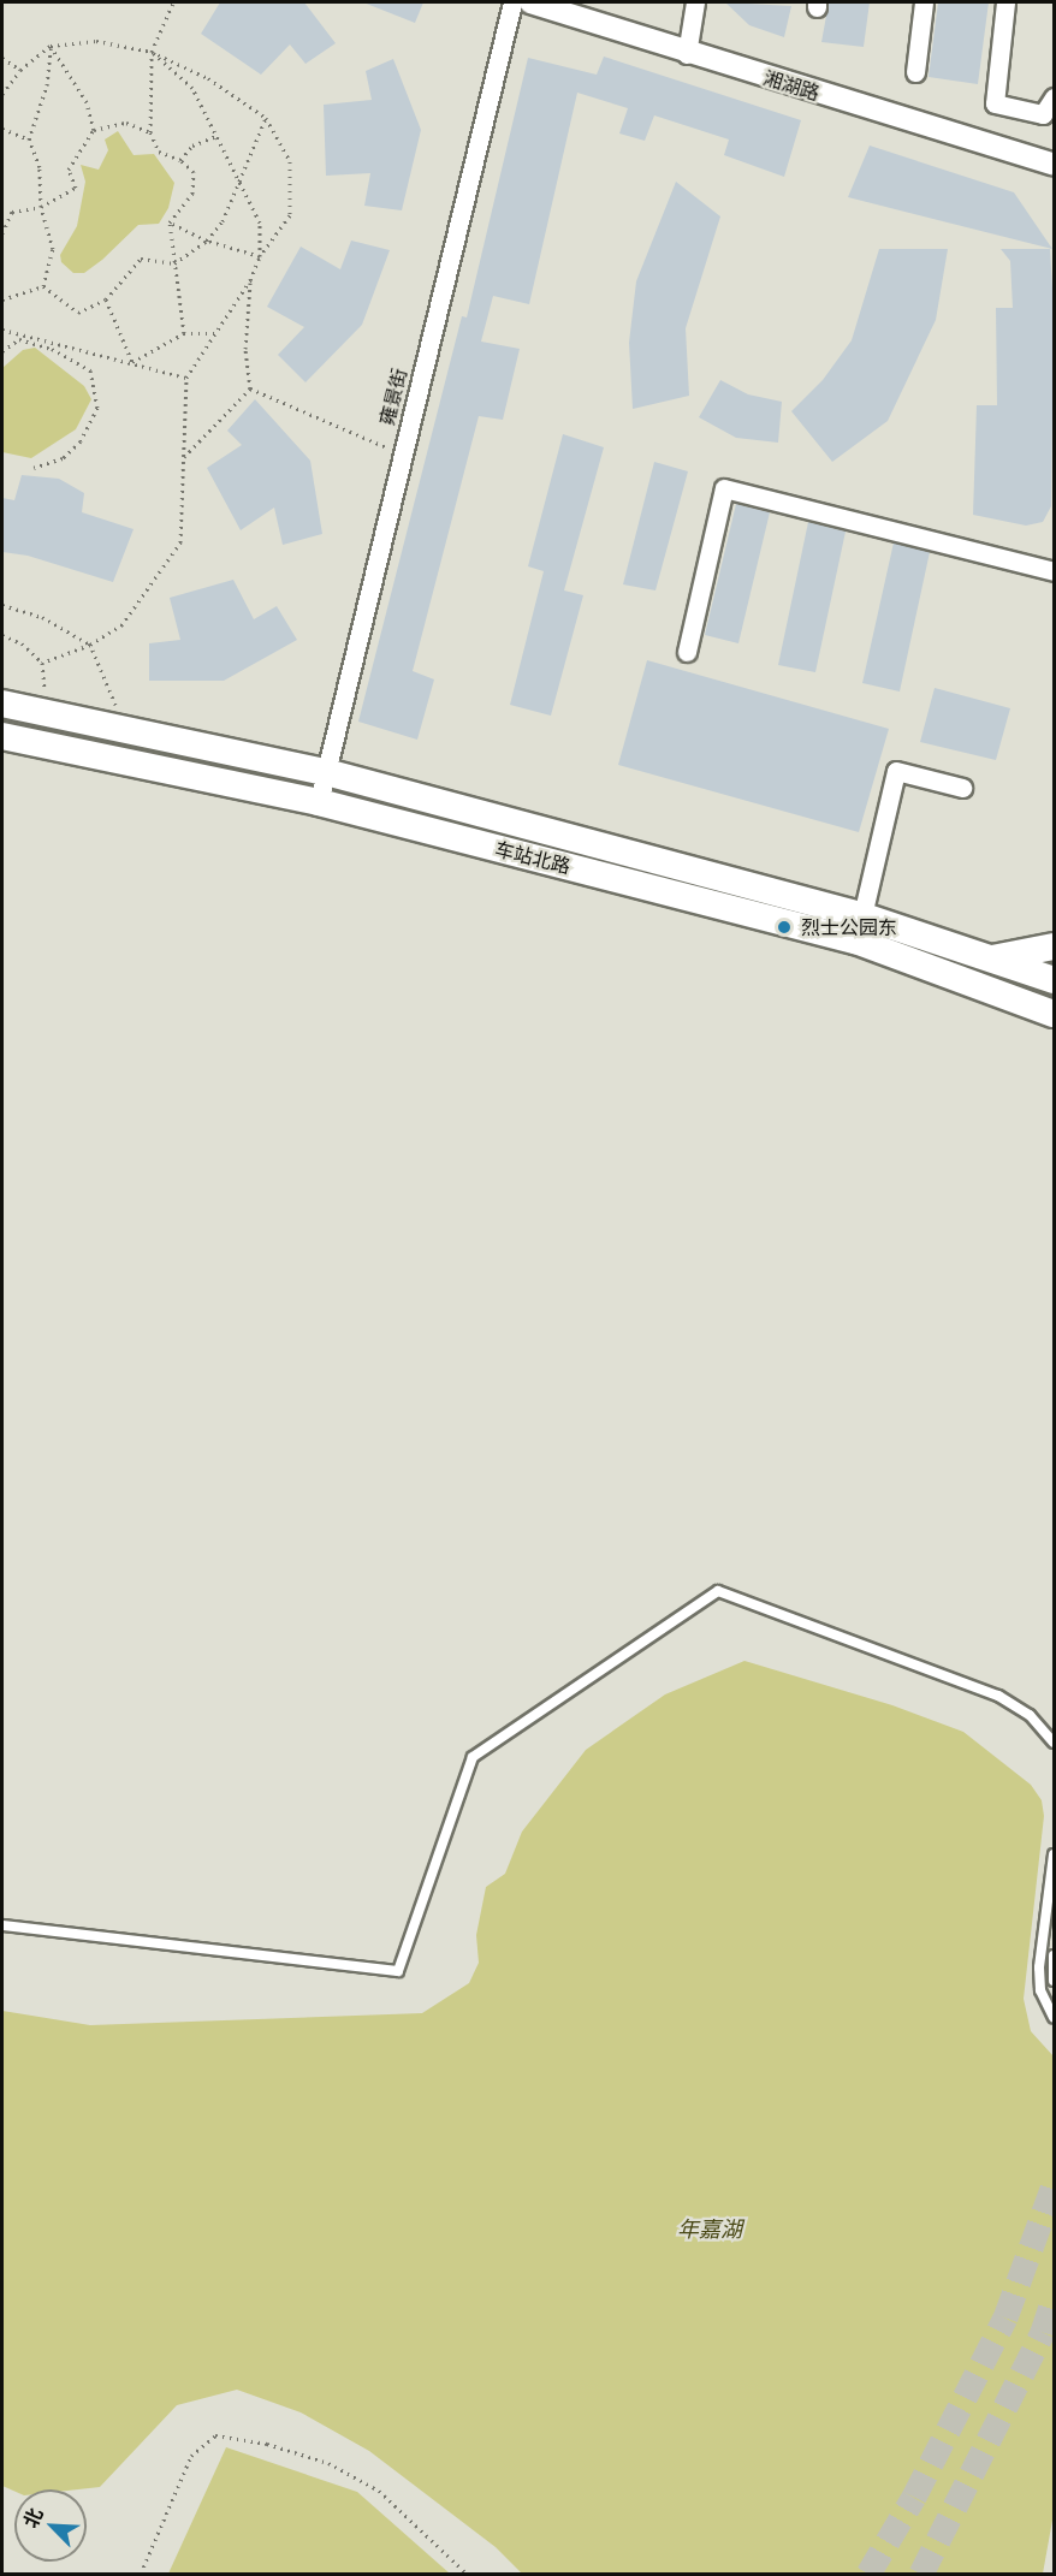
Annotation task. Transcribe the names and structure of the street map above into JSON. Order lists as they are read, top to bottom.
{
  "streets": {
    "main road": ["车站北路"],
    "street": ["湘湖路", "雍景街"]
  },
  "crossings": [
    ["雍景街", "车站北路"]
  ],
  "water": ["年嘉湖"],
  "places": ["烈士公园东"],
  "north": "top left"
}
